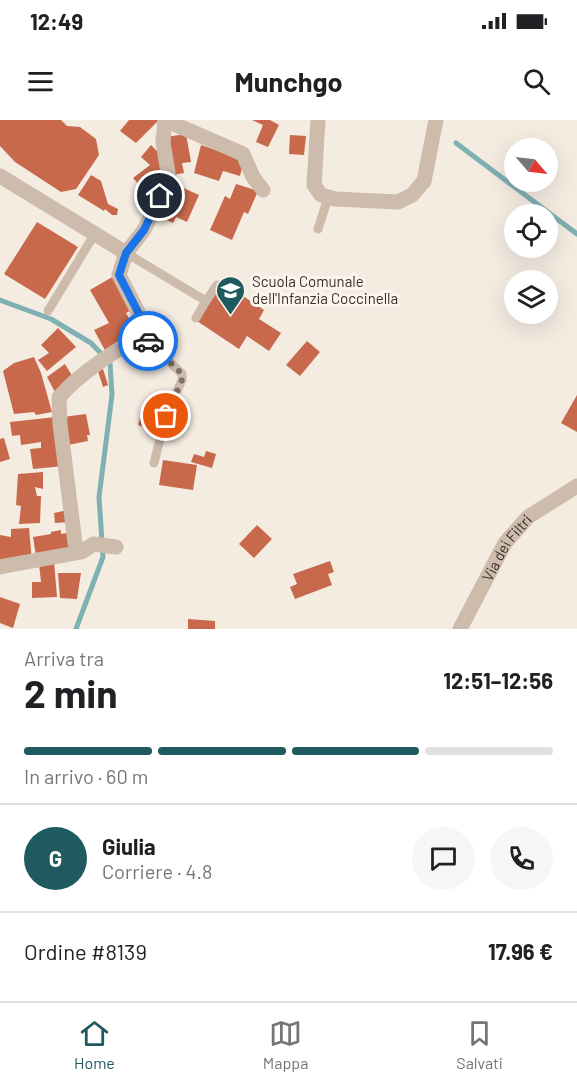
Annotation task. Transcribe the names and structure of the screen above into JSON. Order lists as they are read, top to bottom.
{
  "streets": {
    "street": ["Via dei Filtri"]
  },
  "places": {
    "school or university": ["Scuola Comunale dell'Infanzia Coccinella"]
  },
  "north": "bottom right",
  "page": {
    "status": "12:49",
    "header": "Munchgo",
    "heading": ["2 min", "Arriva tra", "12:51–12:56"],
    "panel": [
      "Giulia",
      "Corriere · 4.8",
      "Ordine #8139",
      "17.96 €"
    ],
    "bar": "In arrivo · 60 m",
    "round": "G",
    "tabs": ["Home", "Mappa", "Salvati"]
  }
}
